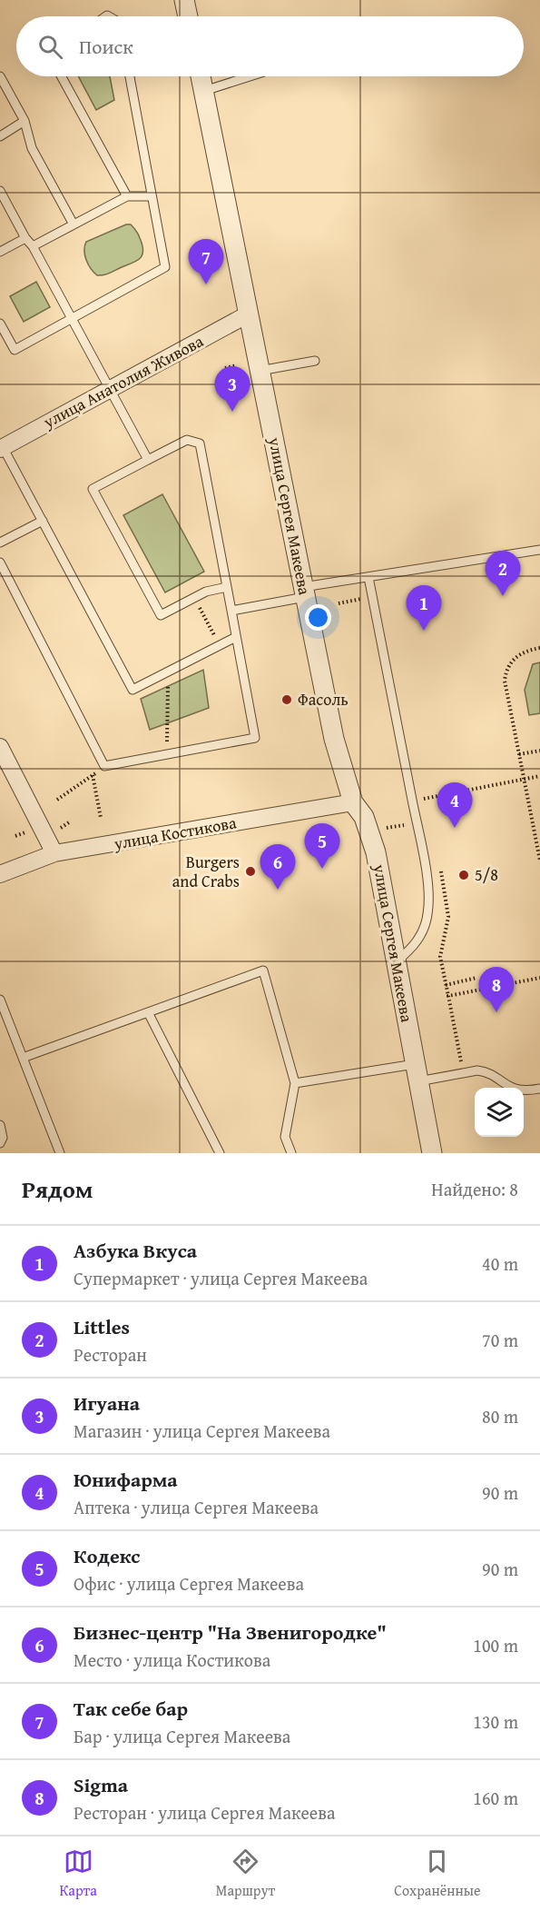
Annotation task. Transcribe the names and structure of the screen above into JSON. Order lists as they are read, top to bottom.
{
  "streets": {
    "street": ["улица Анатолия Живова", "улица Сергея Макеева", "улица Костикова"]
  },
  "crossings": [
    ["улица Анатолия Живова", "улица Сергея Макеева"],
    ["улица Сергея Макеева", "улица Костикова"]
  ],
  "places": ["Фасоль", "Burgers and Crabs", "5/8"],
  "page": {
    "search": "Поиск",
    "pins": [
      "7",
      "3",
      "2",
      "1",
      "4",
      "5",
      "6",
      "8"
    ],
    "heading": ["Рядом", "Найдено: 8"],
    "list": [
      {
        "mark": "1",
        "name": "Азбука Вкуса",
        "note": "Супермаркет · улица Сергея Макеева",
        "value": "40 m"
      },
      {
        "mark": "2",
        "name": "Littles",
        "note": "Ресторан",
        "value": "70 m"
      },
      {
        "mark": "3",
        "name": "Игуана",
        "note": "Магазин · улица Сергея Макеева",
        "value": "80 m"
      },
      {
        "mark": "4",
        "name": "Юнифарма",
        "note": "Аптека · улица Сергея Макеева",
        "value": "90 m"
      },
      {
        "mark": "5",
        "name": "Кодекс",
        "note": "Офис · улица Сергея Макеева",
        "value": "90 m"
      },
      {
        "mark": "6",
        "name": "Бизнес-центр \"На Звенигородке\"",
        "note": "Место · улица Костикова",
        "value": "100 m"
      },
      {
        "mark": "7",
        "name": "Так себе бар",
        "note": "Бар · улица Сергея Макеева",
        "value": "130 m"
      },
      {
        "mark": "8",
        "name": "Sigma",
        "note": "Ресторан · улица Сергея Макеева",
        "value": "160 m"
      }
    ],
    "nav": ["Карта", "Маршрут", "Сохранённые"]
  }
}
